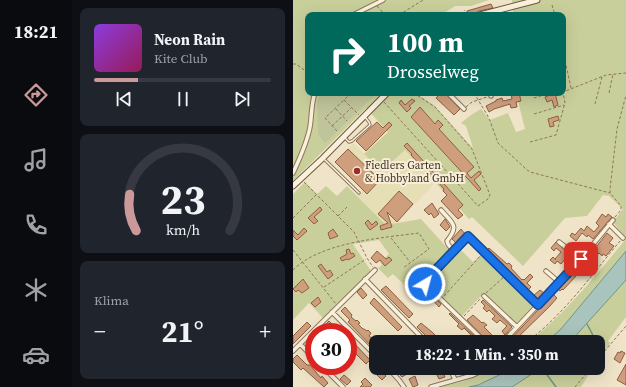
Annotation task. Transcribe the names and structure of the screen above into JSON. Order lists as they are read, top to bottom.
{
  "places": ["Fiedlers Garten & Hobbyland GmbH"],
  "page": {
    "tabs": "18:21",
    "turn": ["100 m", "Drosselweg"],
    "song": ["Neon Rain", "Kite Club"],
    "tile": "Klima",
    "heat": ["−", "21°", "+"],
    "limit": "30",
    "trip": "18:22 · 1 Min. · 350 m",
    "gauge": ["23", "km/h"]
  }
}
